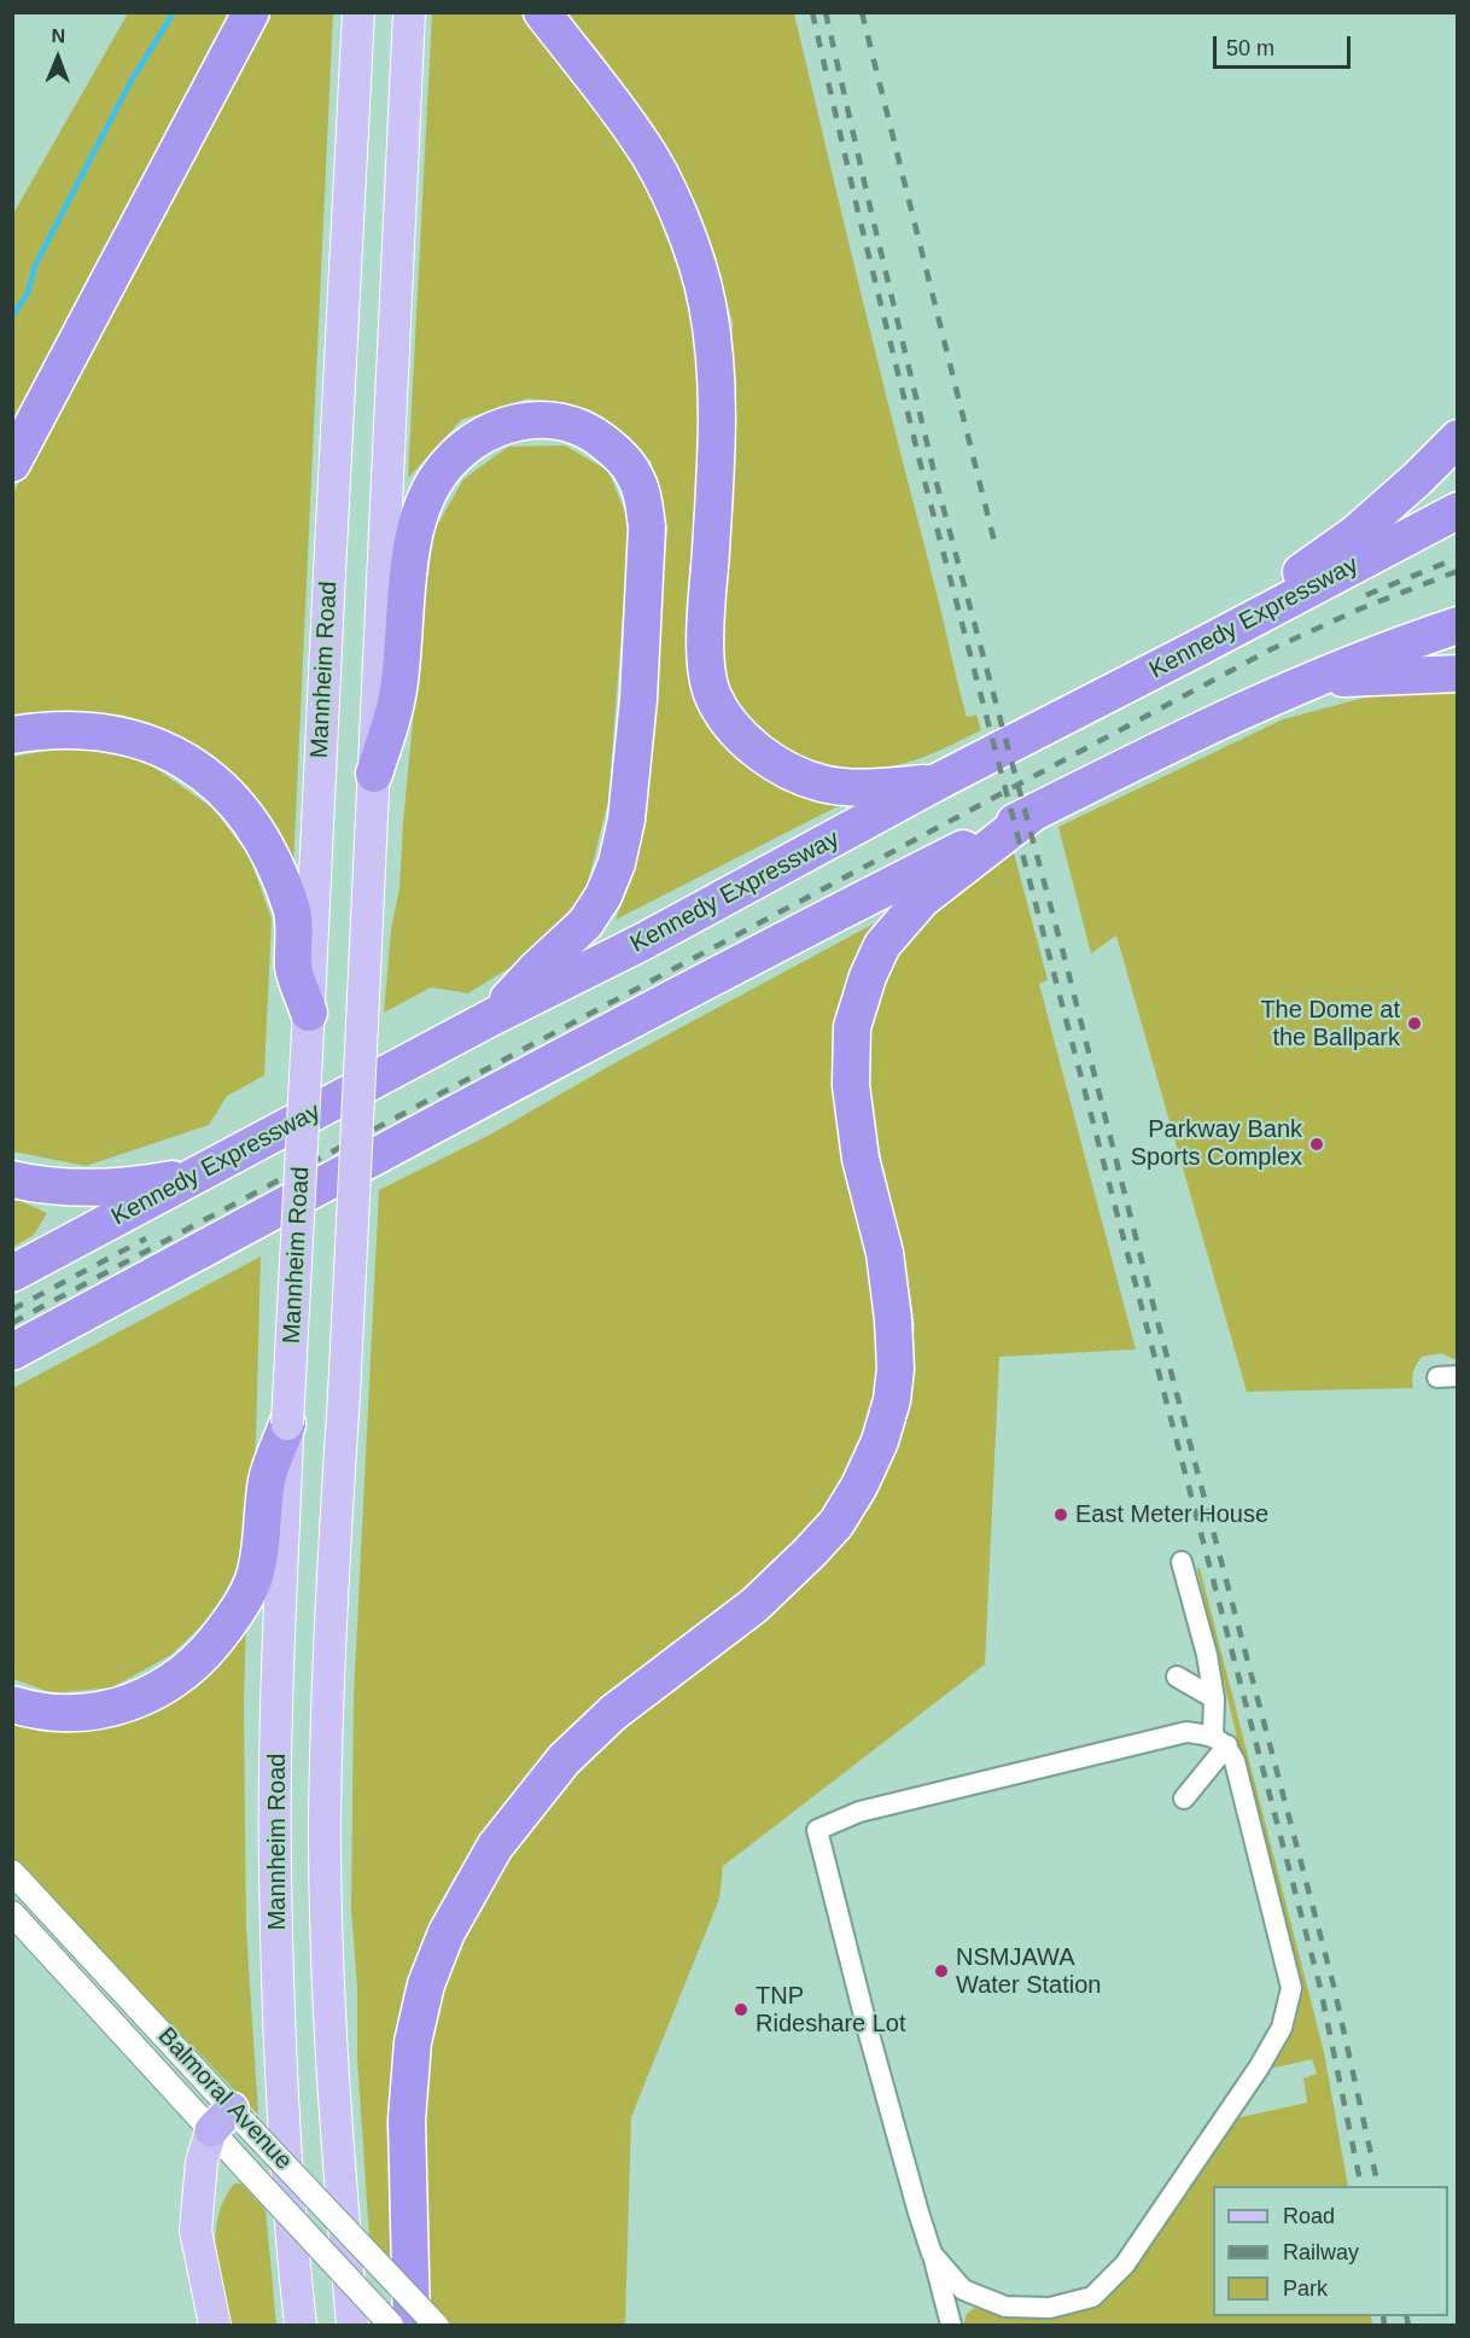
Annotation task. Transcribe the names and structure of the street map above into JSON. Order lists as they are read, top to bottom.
{
  "streets": {
    "highway": ["Kennedy Expressway"],
    "main road": ["Mannheim Road"],
    "street": ["Balmoral Avenue"]
  },
  "places": [
    "The Dome at the Ballpark",
    "Parkway Bank Sports Complex",
    "East Meter House",
    "NSMJAWA Water Station",
    "TNP Rideshare Lot"
  ],
  "legend": ["Road", "Railway", "Park"],
  "scale_bar": "50 m",
  "north": "top"
}
